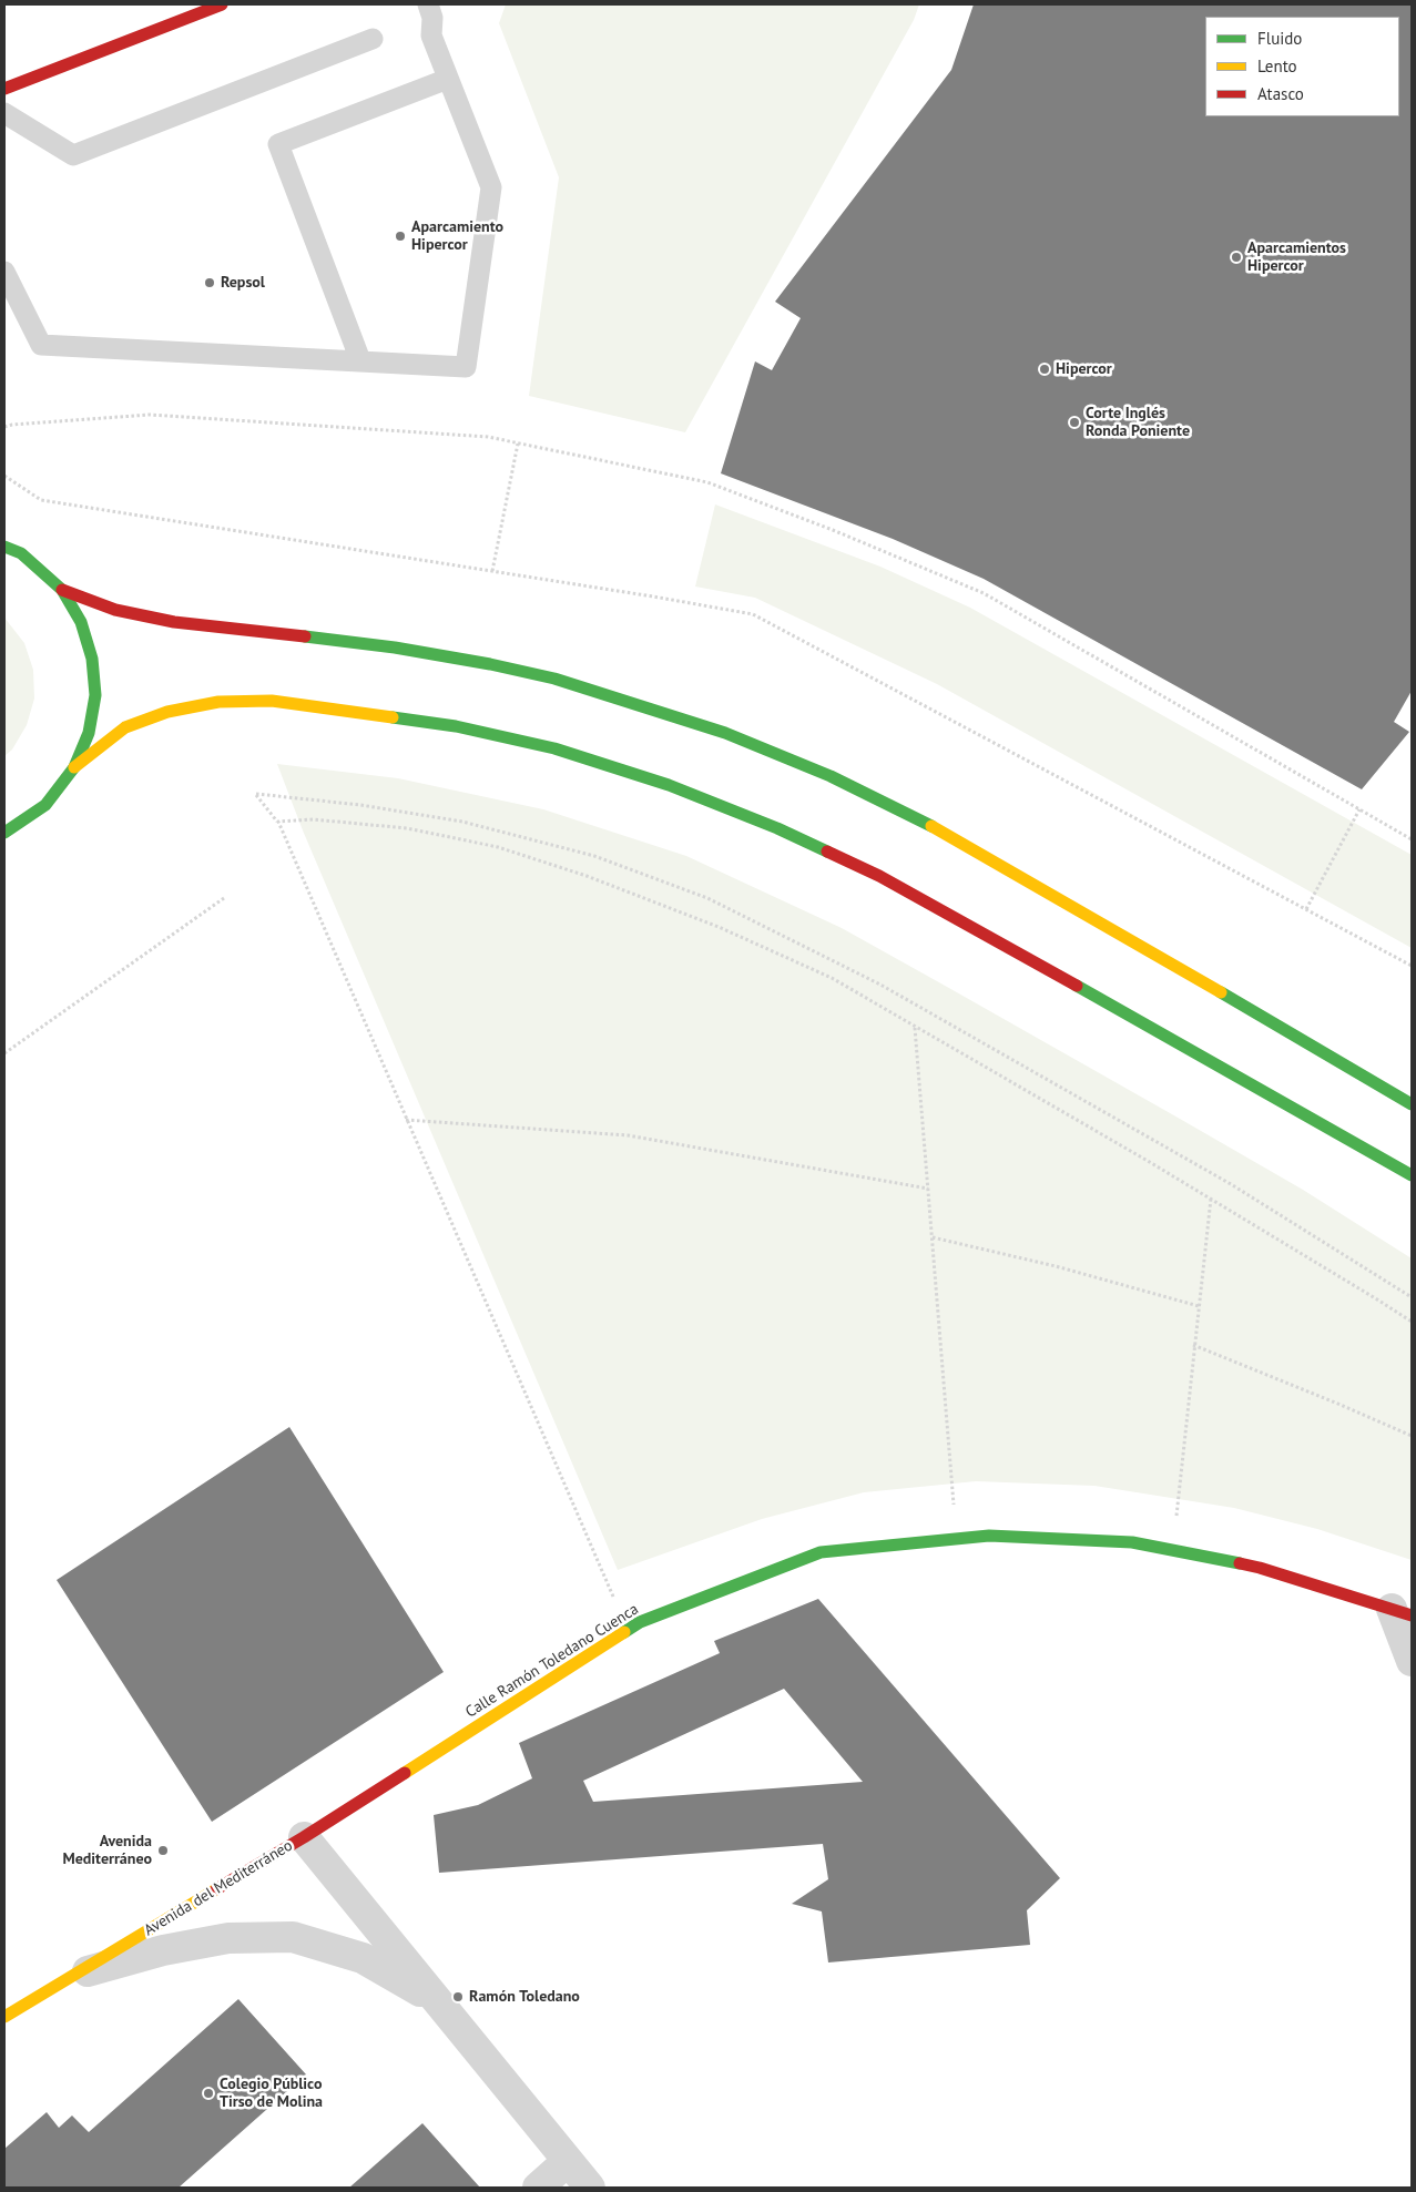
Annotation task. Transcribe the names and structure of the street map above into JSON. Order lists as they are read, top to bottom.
{
  "streets": {
    "main road": ["Calle Ramón Toledano Cuenca", "Avenida del Mediterráneo"]
  },
  "crossings": [
    ["Calle Ramón Toledano Cuenca", "Avenida del Mediterráneo"]
  ],
  "places": [
    "Aparcamiento Hipercor",
    "Aparcamientos Hipercor",
    "Repsol",
    "Hipercor",
    "Corte Inglés Ronda Poniente",
    "Avenida Mediterráneo",
    "Ramón Toledano",
    "Colegio Público Tirso de Molina"
  ],
  "legend": ["Fluido", "Lento", "Atasco"]
}
